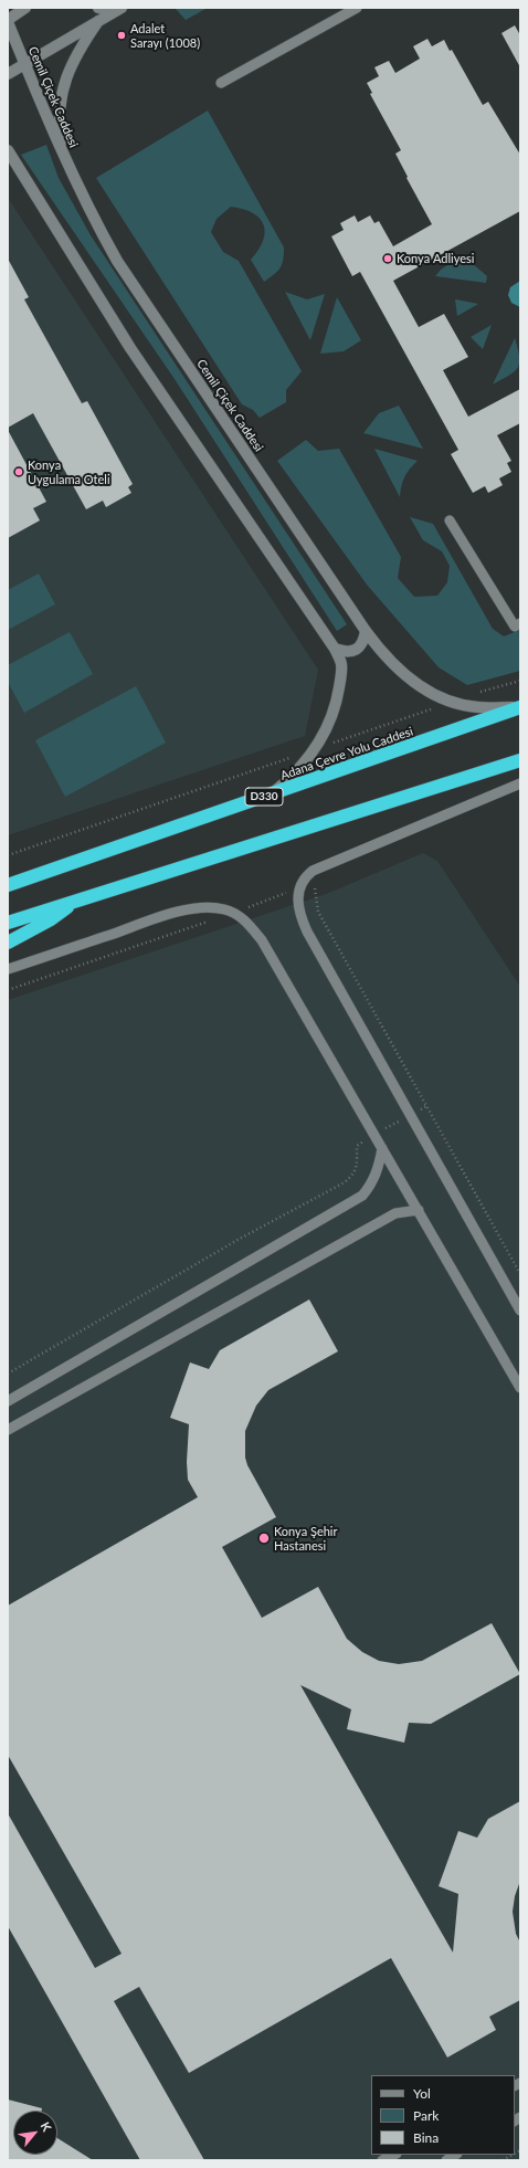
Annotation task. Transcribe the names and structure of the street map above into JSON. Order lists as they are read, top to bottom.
{
  "streets": {
    "highway": ["Adana Çevre Yolu Caddesi", "D330"],
    "street": ["Cemil Çiçek Caddesi"]
  },
  "crossings": [
    ["Cemil Çiçek Caddesi", "Adana Çevre Yolu Caddesi"]
  ],
  "places": [
    "Adalet Sarayı (1008)",
    "Konya Adliyesi",
    "Konya Uygulama Oteli",
    "Konya Şehir Hastanesi"
  ],
  "legend": ["Yol", "Park", "Bina"],
  "north": "top right"
}
